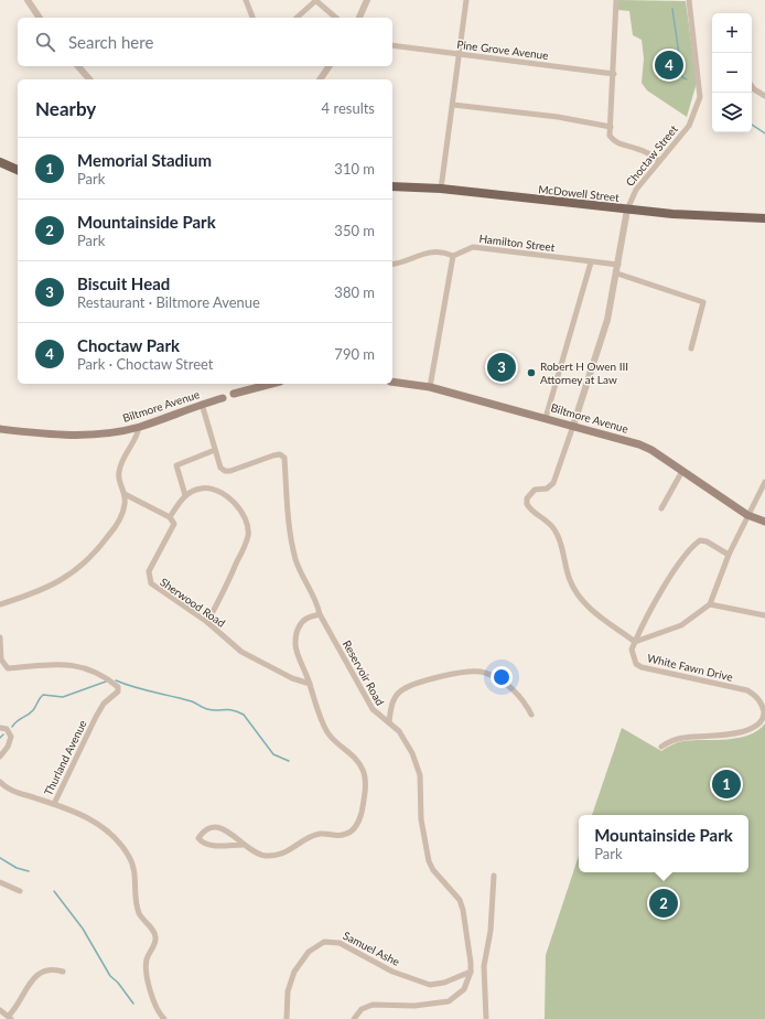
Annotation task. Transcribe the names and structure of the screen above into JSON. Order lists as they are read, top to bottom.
{
  "streets": {
    "main road": ["McDowell Street", "Biltmore Avenue"],
    "street": [
      "Pine Grove Avenue",
      "Choctaw Street",
      "Hamilton Street",
      "Sherwood Road",
      "White Fawn Drive",
      "Reservoir Road",
      "Thurland Avenue",
      "Samuel Ashe"
    ]
  },
  "crossings": [
    ["Choctaw Street", "McDowell Street"],
    ["Choctaw Street", "Hamilton Street"],
    ["Choctaw Street", "Biltmore Avenue"],
    ["Reservoir Road", "Samuel Ashe"]
  ],
  "places": ["Robert H Owen III Attorney at Law"],
  "page": {
    "map_buttons": ["+", "−"],
    "search": "Search here",
    "pins": [
      "4",
      "3",
      "1",
      "2"
    ],
    "heading": ["Nearby", "4 results"],
    "list": [
      {
        "mark": "1",
        "name": "Memorial Stadium",
        "note": "Park",
        "value": "310 m"
      },
      {
        "mark": "2",
        "name": "Mountainside Park",
        "note": "Park",
        "value": "350 m"
      },
      {
        "mark": "3",
        "name": "Biscuit Head",
        "note": "Restaurant · Biltmore Avenue",
        "value": "380 m"
      },
      {
        "mark": "4",
        "name": "Choctaw Park",
        "note": "Park · Choctaw Street",
        "value": "790 m"
      }
    ],
    "popup": ["Mountainside Park", "Park"]
  }
}
